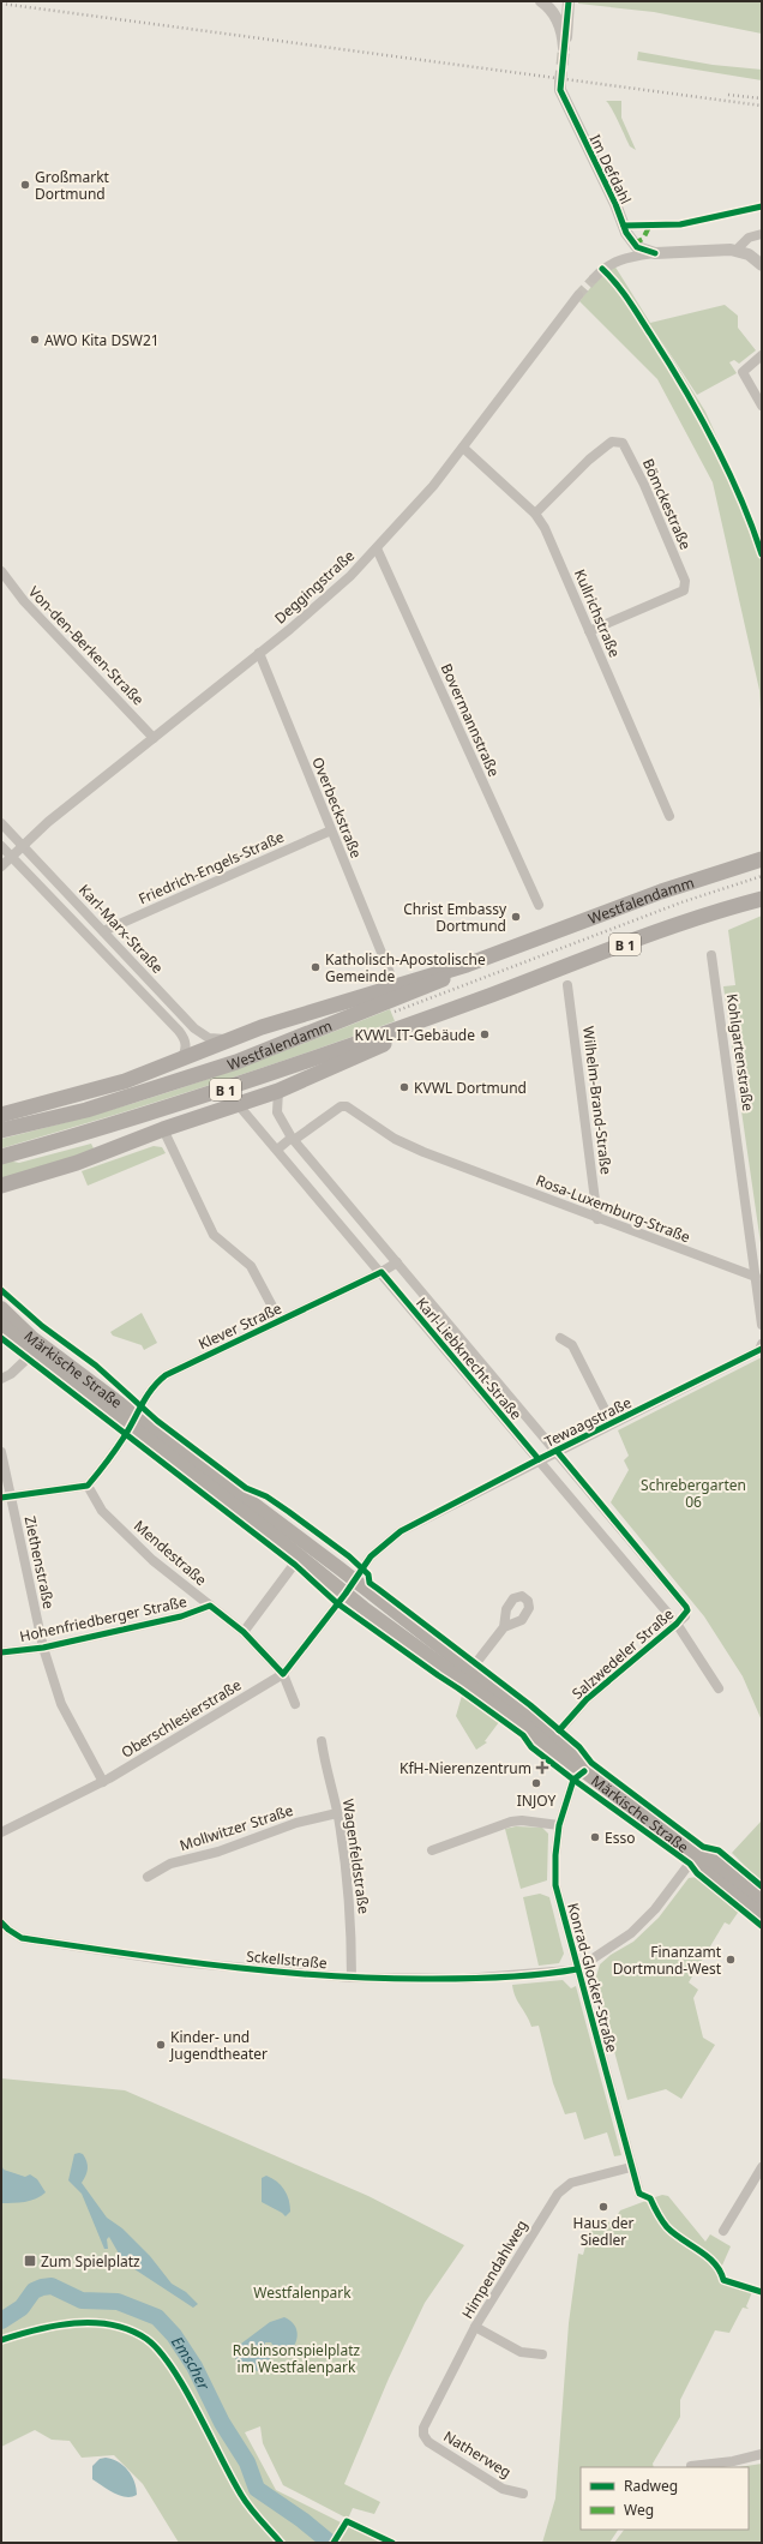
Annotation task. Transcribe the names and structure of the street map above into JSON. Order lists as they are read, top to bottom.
{
  "streets": {
    "main road": ["Westfalendamm", "B 1", "Märkische Straße"],
    "street": [
      "Im Defdahl",
      "Bömckestraße",
      "Deggingstraße",
      "Kullrichstraße",
      "Von-den-Berken-Straße",
      "Bovermannstraße",
      "Overbeckstraße",
      "Friedrich-Engels-Straße",
      "Karl-Marx-Straße",
      "Kohlgartenstraße",
      "Wilhelm-Brand-Straße",
      "Rosa-Luxemburg-Straße",
      "Klever Straße",
      "Karl-Liebknecht-Straße",
      "Tewaagstraße",
      "Mendestraße",
      "Ziethenstraße",
      "Hohenfriedberger Straße",
      "Salzwedeler Straße",
      "Oberschlesierstraße",
      "Mollwitzer Straße",
      "Wagenfeldstraße",
      "Sckellstraße",
      "Konrad-Glocker-Straße",
      "Himpendahlweg",
      "Natherweg"
    ]
  },
  "crossings": [
    ["Bömckestraße", "Kullrichstraße"],
    ["Deggingstraße", "Kullrichstraße"],
    ["Deggingstraße", "Von-den-Berken-Straße"],
    ["Deggingstraße", "Bovermannstraße"],
    ["Deggingstraße", "Overbeckstraße"],
    ["Deggingstraße", "Karl-Marx-Straße"],
    ["Overbeckstraße", "Friedrich-Engels-Straße"],
    ["Friedrich-Engels-Straße", "Karl-Marx-Straße"],
    ["Westfalendamm", "Karl-Marx-Straße"],
    ["Westfalendamm", "Karl-Liebknecht-Straße"],
    ["Kohlgartenstraße", "Rosa-Luxemburg-Straße"],
    ["Wilhelm-Brand-Straße", "Rosa-Luxemburg-Straße"],
    ["Rosa-Luxemburg-Straße", "Karl-Liebknecht-Straße"],
    ["Klever Straße", "Karl-Liebknecht-Straße"],
    ["Klever Straße", "Märkische Straße"],
    ["Klever Straße", "Mendestraße"],
    ["Karl-Liebknecht-Straße", "Tewaagstraße"],
    ["Karl-Liebknecht-Straße", "Salzwedeler Straße"],
    ["Märkische Straße", "Tewaagstraße"],
    ["Märkische Straße", "Salzwedeler Straße"],
    ["Märkische Straße", "Oberschlesierstraße"],
    ["Märkische Straße", "Sckellstraße"],
    ["Märkische Straße", "Konrad-Glocker-Straße"],
    ["Tewaagstraße", "Oberschlesierstraße"],
    ["Mendestraße", "Hohenfriedberger Straße"],
    ["Mendestraße", "Oberschlesierstraße"],
    ["Ziethenstraße", "Hohenfriedberger Straße"],
    ["Ziethenstraße", "Oberschlesierstraße"],
    ["Mollwitzer Straße", "Wagenfeldstraße"],
    ["Wagenfeldstraße", "Sckellstraße"],
    ["Sckellstraße", "Konrad-Glocker-Straße"],
    ["Konrad-Glocker-Straße", "Himpendahlweg"],
    ["Himpendahlweg", "Natherweg"]
  ],
  "water": ["Emscher"],
  "parks": ["Schrebergarten 06", "Westfalenpark", "Robinsonspielplatz im Westfalenpark"],
  "places": {
    "other": [
      "Großmarkt Dortmund",
      "AWO Kita DSW21",
      "Christ Embassy Dortmund",
      "Katholisch-Apostolische Gemeinde",
      "KVWL IT-Gebäude",
      "KVWL Dortmund",
      "INJOY",
      "Esso",
      "Finanzamt Dortmund-West",
      "Kinder- und Jugendtheater",
      "Haus der Siedler"
    ],
    "health": ["KfH-Nierenzentrum"],
    "transit": ["Zum Spielplatz"]
  },
  "legend": ["Radweg", "Weg"]
}
